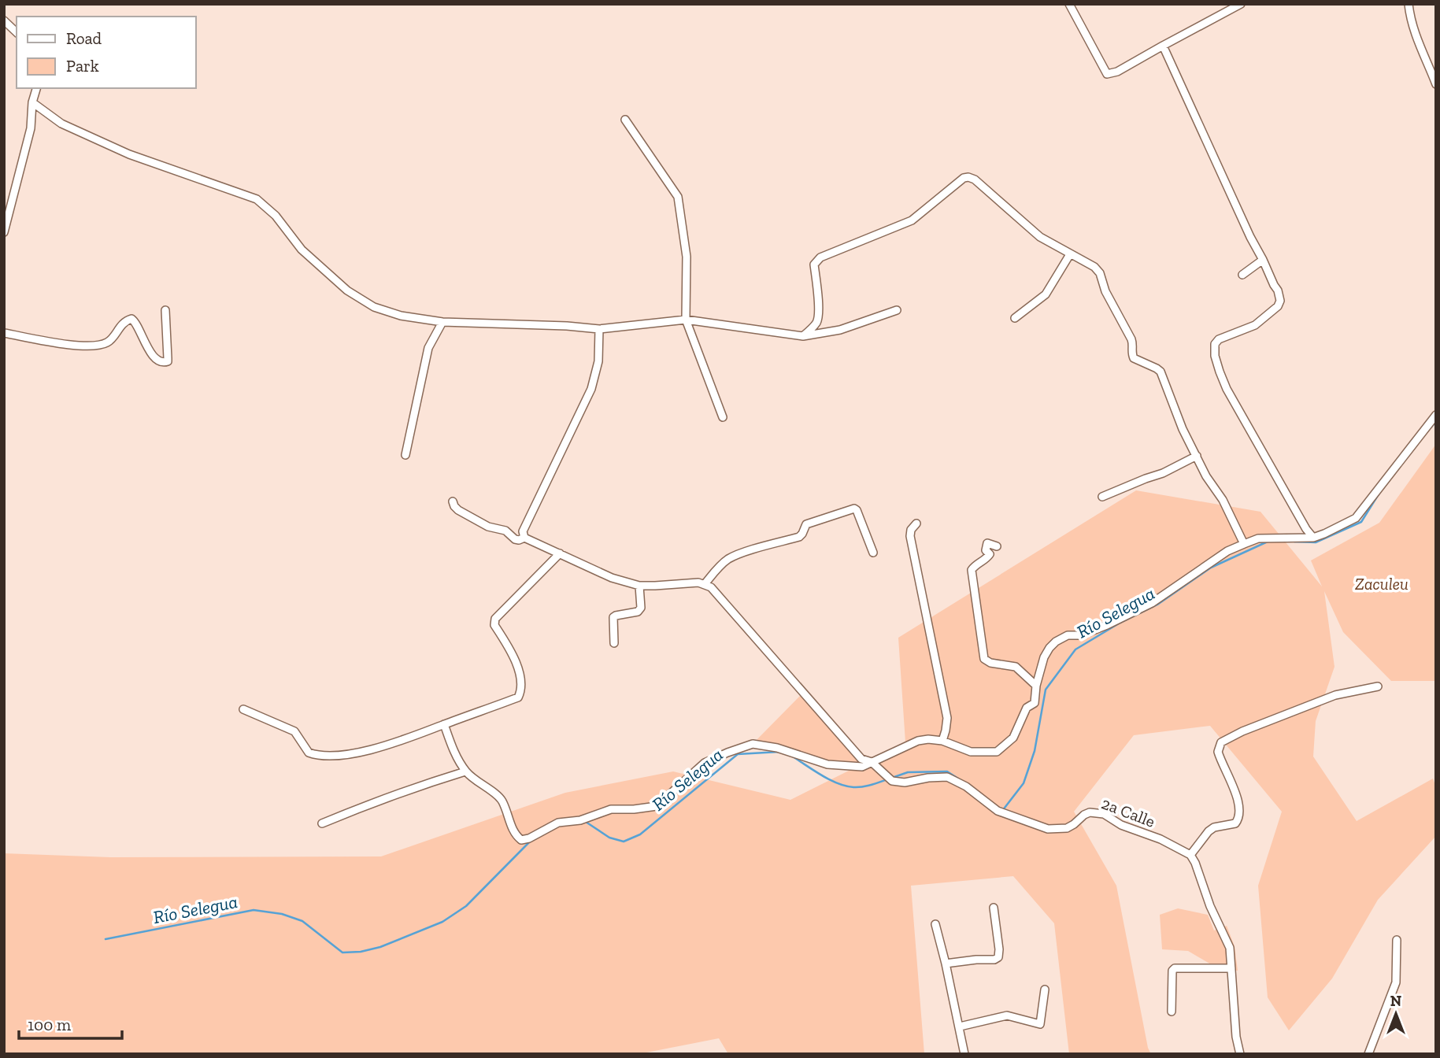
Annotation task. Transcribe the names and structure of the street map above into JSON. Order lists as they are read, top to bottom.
{
  "streets": {
    "street": ["2a Calle"]
  },
  "water": ["Río Selegua"],
  "parks": ["Zaculeu"],
  "legend": ["Road", "Park"],
  "scale_bar": "100 m",
  "north": "top"
}
